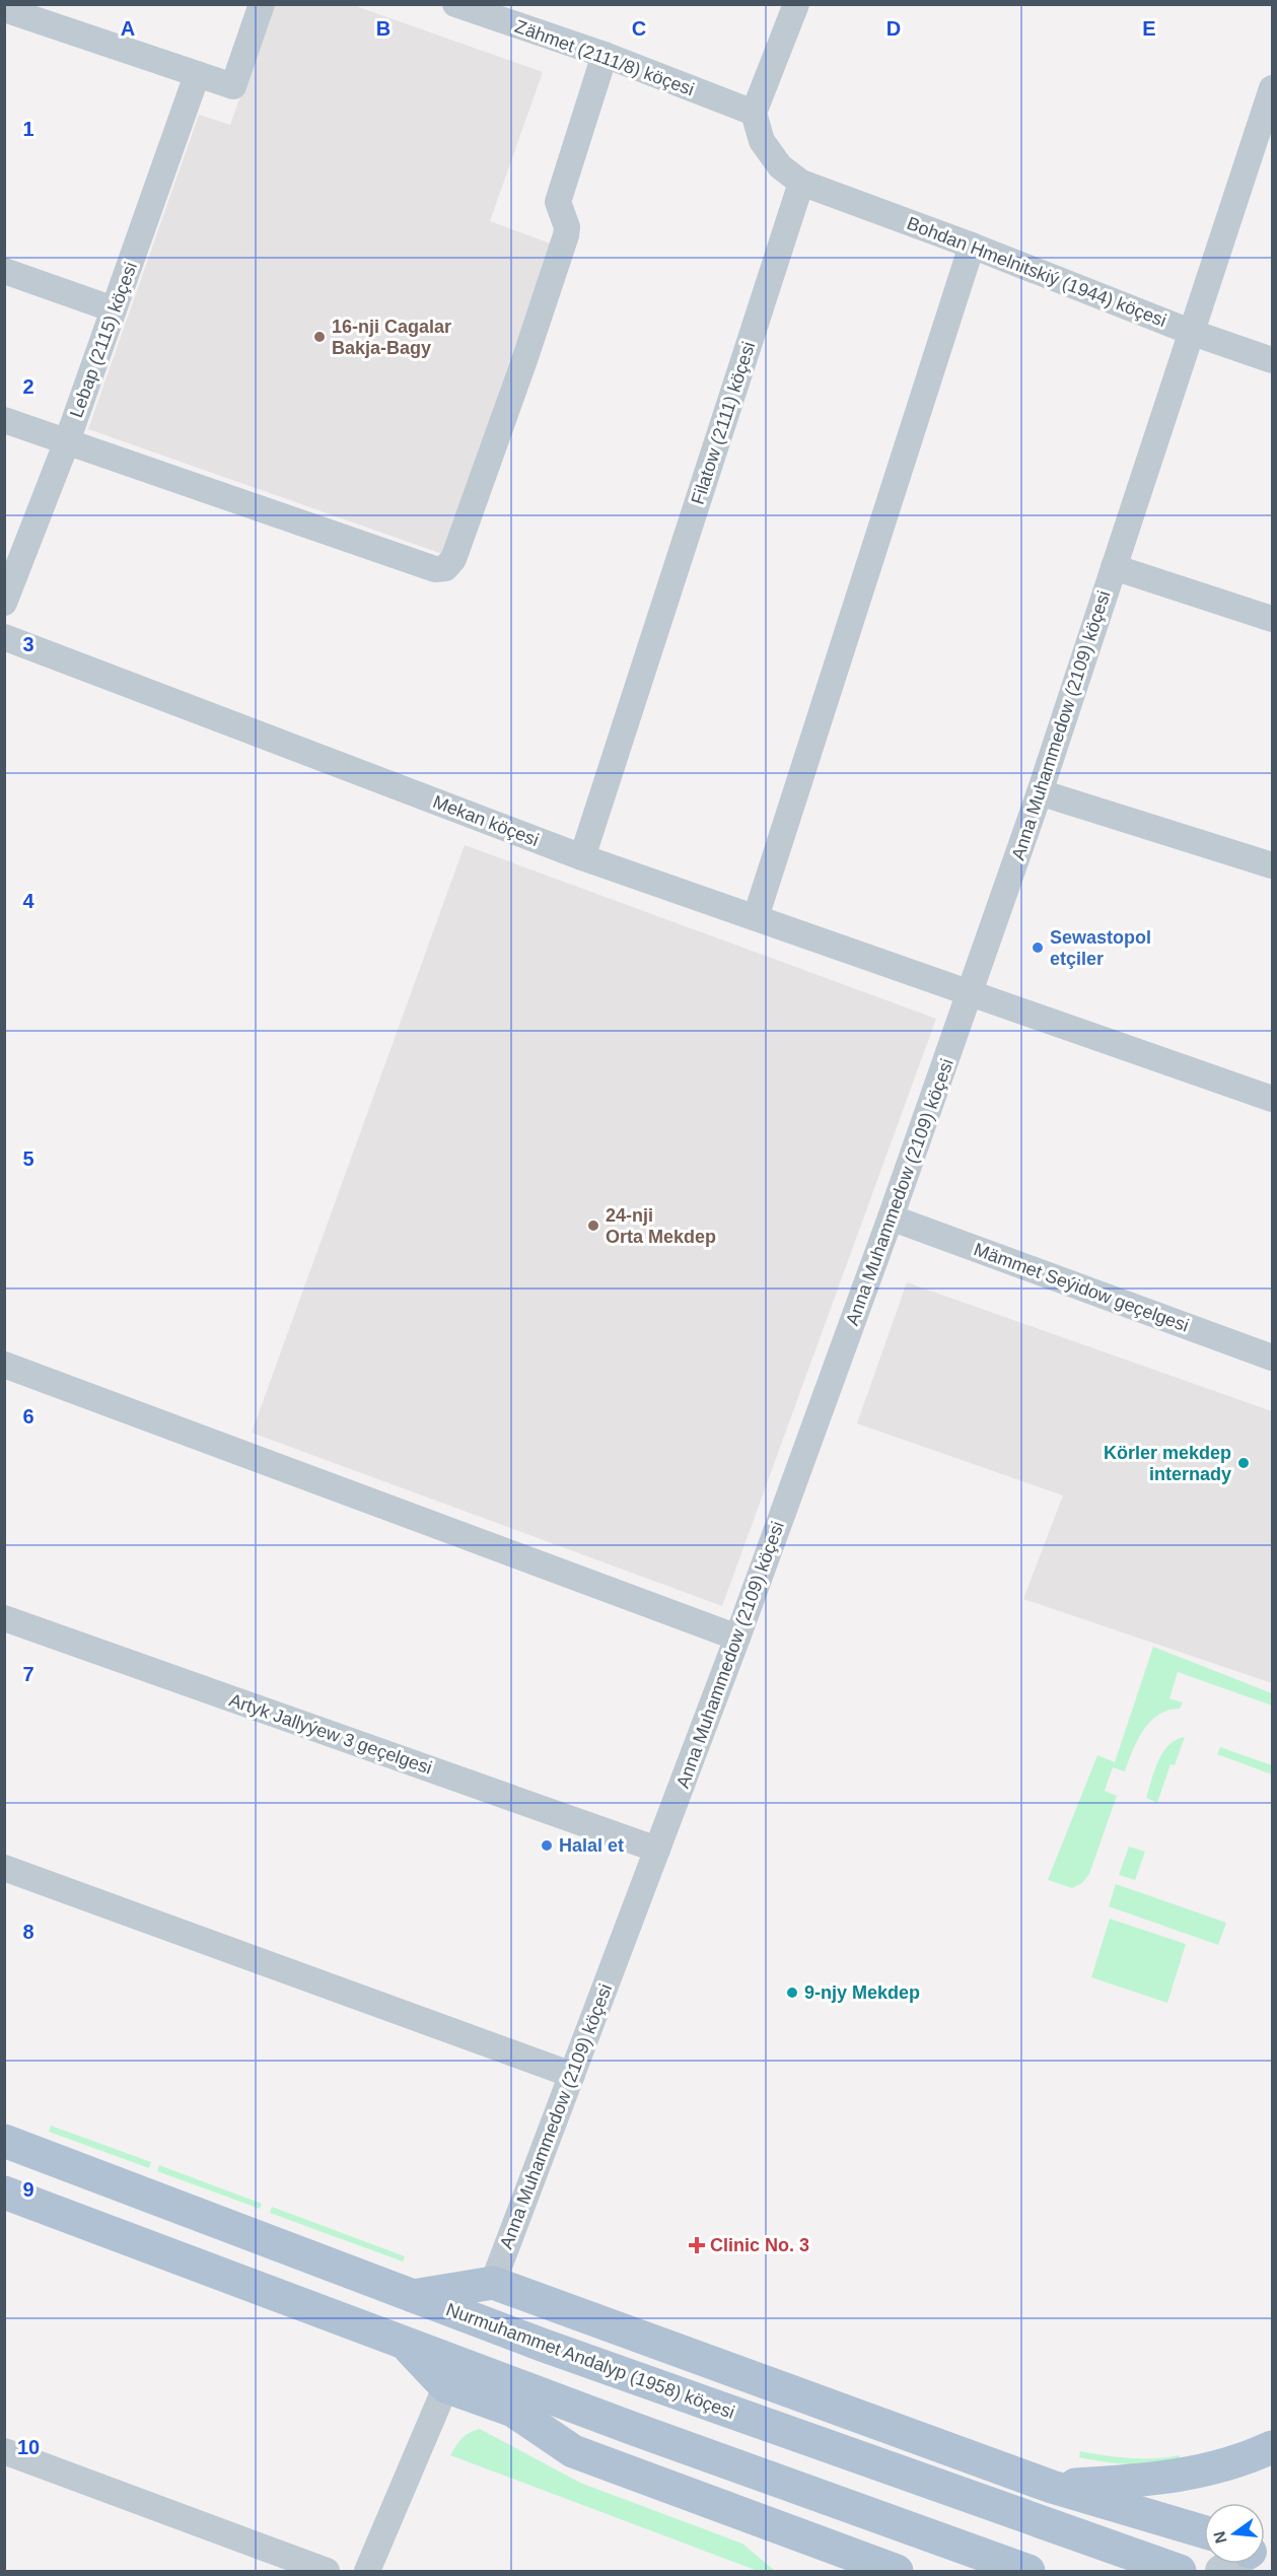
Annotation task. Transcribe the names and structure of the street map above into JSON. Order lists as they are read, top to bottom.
{
  "streets": {
    "main road": ["Nurmuhammet Andalyp (1958) köçesi"],
    "street": [
      "Zähmet (2111/8) köçesi",
      "Bohdan Hmelnitskiý (1944) köçesi",
      "Lebap (2115) köçesi",
      "Filatow (2111) köçesi",
      "Anna Muhammedow (2109) köçesi",
      "Mekan köçesi",
      "Mämmet Seýidow geçelgesi",
      "Artyk Jallyýew 3 geçelgesi"
    ]
  },
  "crossings": [
    ["Bohdan Hmelnitskiý (1944) köçesi", "Filatow (2111) köçesi"],
    ["Bohdan Hmelnitskiý (1944) köçesi", "Anna Muhammedow (2109) köçesi"],
    ["Filatow (2111) köçesi", "Mekan köçesi"],
    ["Anna Muhammedow (2109) köçesi", "Mekan köçesi"],
    ["Anna Muhammedow (2109) köçesi", "Mämmet Seýidow geçelgesi"],
    ["Anna Muhammedow (2109) köçesi", "Artyk Jallyýew 3 geçelgesi"]
  ],
  "places": {
    "other": [
      "16-nji Cagalar Bakja-Bagy",
      "Sewastopol etçiler",
      "24-nji Orta Mekdep",
      "Körler mekdep internady",
      "Halal et",
      "9-njy Mekdep"
    ],
    "health": ["Clinic No. 3"]
  },
  "north": "left",
  "grid": {
    "columns": [
      "A",
      "B",
      "C",
      "D",
      "E"
    ],
    "rows": [
      "1",
      "2",
      "3",
      "4",
      "5",
      "6",
      "7",
      "8",
      "9",
      "10"
    ]
  }
}
